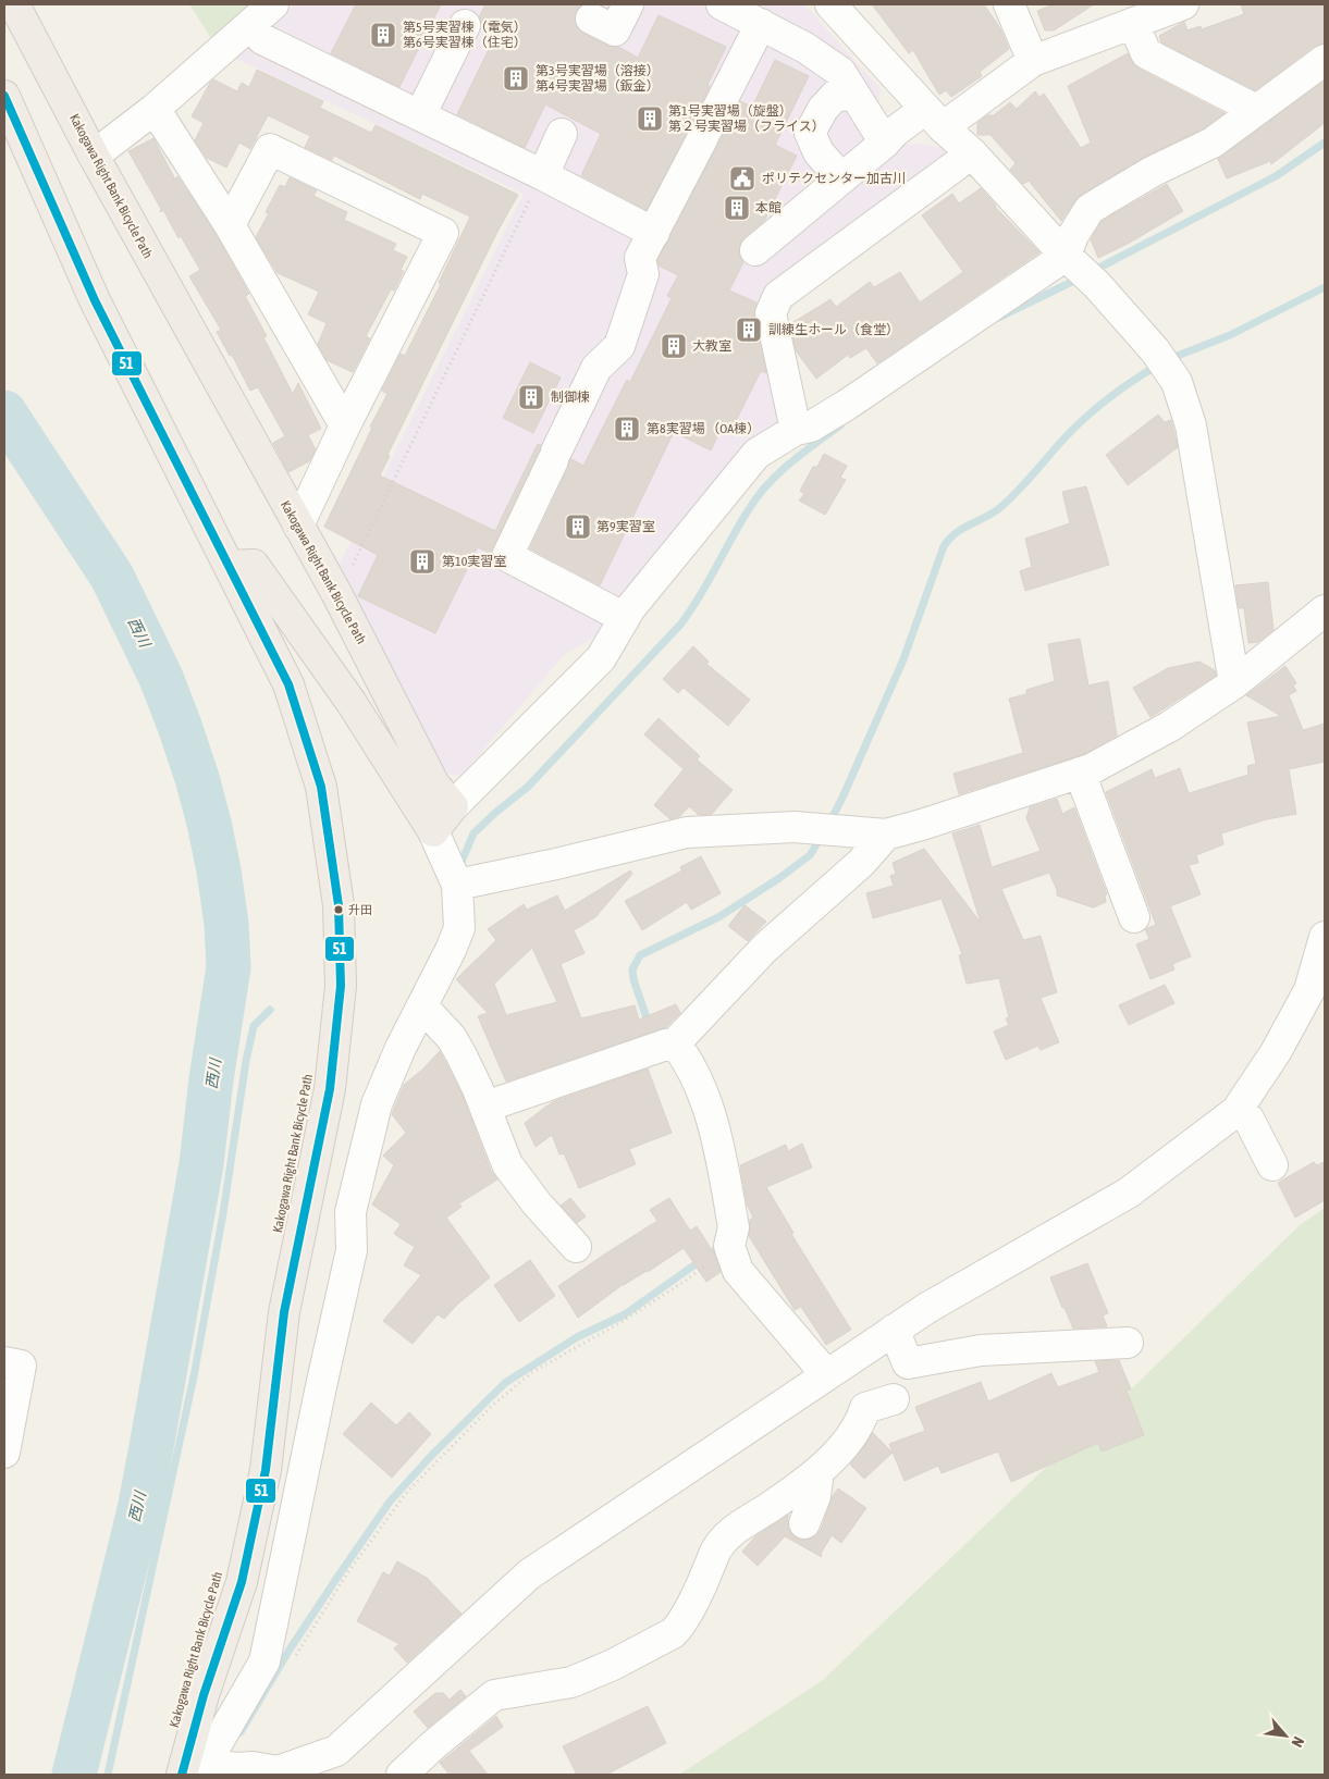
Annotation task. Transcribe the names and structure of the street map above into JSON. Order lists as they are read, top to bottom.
{
  "streets": {
    "main road": ["Kakogawa Right Bank Bicycle Path"]
  },
  "water": ["西川"],
  "places": {
    "building": [
      "第5号実習棟（電気） 第6号実習棟（住宅）",
      "第3号実習場（溶接） 第4号実習場（鈑金）",
      "第1号実習場（旋盤） 第２号実習場（フライス）",
      "本館",
      "訓練生ホール（食堂）",
      "大教室",
      "制御棟",
      "第8実習場 （OA棟）",
      "第9実習室",
      "第10実習室"
    ],
    "public building": ["ポリテクセンター加古川"],
    "other": ["升田"]
  },
  "lines": ["transit line 51"],
  "north": "bottom right"
}
